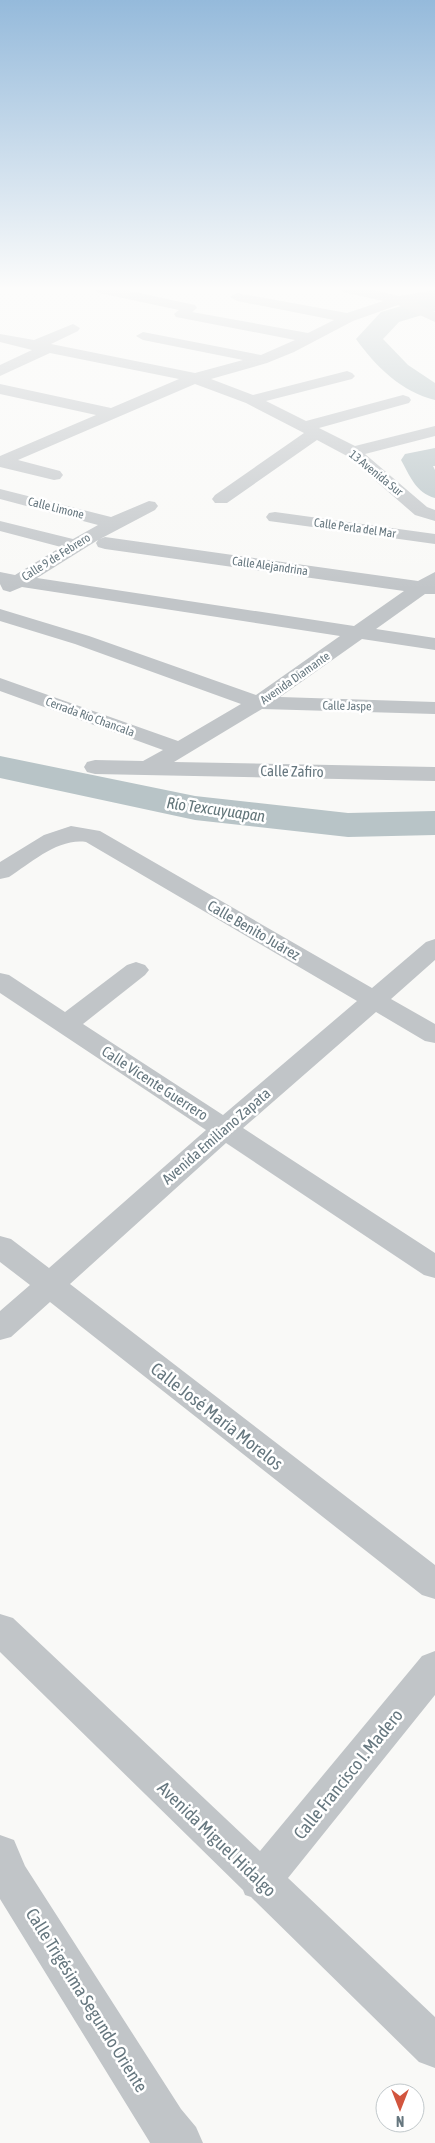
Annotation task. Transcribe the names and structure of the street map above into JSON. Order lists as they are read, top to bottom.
{
  "streets": {
    "street": [
      "13 Avenida Sur",
      "Calle Limone",
      "Calle Perla del Mar",
      "Calle 9 de Febrero",
      "Calle Alejandrina",
      "Avenida Diamante",
      "Calle Jaspe",
      "Cerrada Río Chancala",
      "Calle Zafiro",
      "Calle Benito Juárez",
      "Calle Vicente Guerrero",
      "Avenida Emiliano Zapata",
      "Calle José María Morelos",
      "Calle Francisco I. Madero",
      "Avenida Miguel Hidalgo",
      "Calle Trigésima Segundo Oriente"
    ]
  },
  "crossings": [
    ["Calle Limone", "Calle 9 de Febrero"],
    ["Calle Alejandrina", "Avenida Diamante"],
    ["Avenida Diamante", "Calle Jaspe"],
    ["Avenida Diamante", "Cerrada Río Chancala"],
    ["Avenida Diamante", "Calle Zafiro"],
    ["Calle Benito Juárez", "Avenida Emiliano Zapata"],
    ["Calle Vicente Guerrero", "Avenida Emiliano Zapata"],
    ["Avenida Emiliano Zapata", "Calle José María Morelos"],
    ["Calle Francisco I. Madero", "Avenida Miguel Hidalgo"]
  ],
  "water": ["Río Texcuyuapan"],
  "north": "bottom"
}
